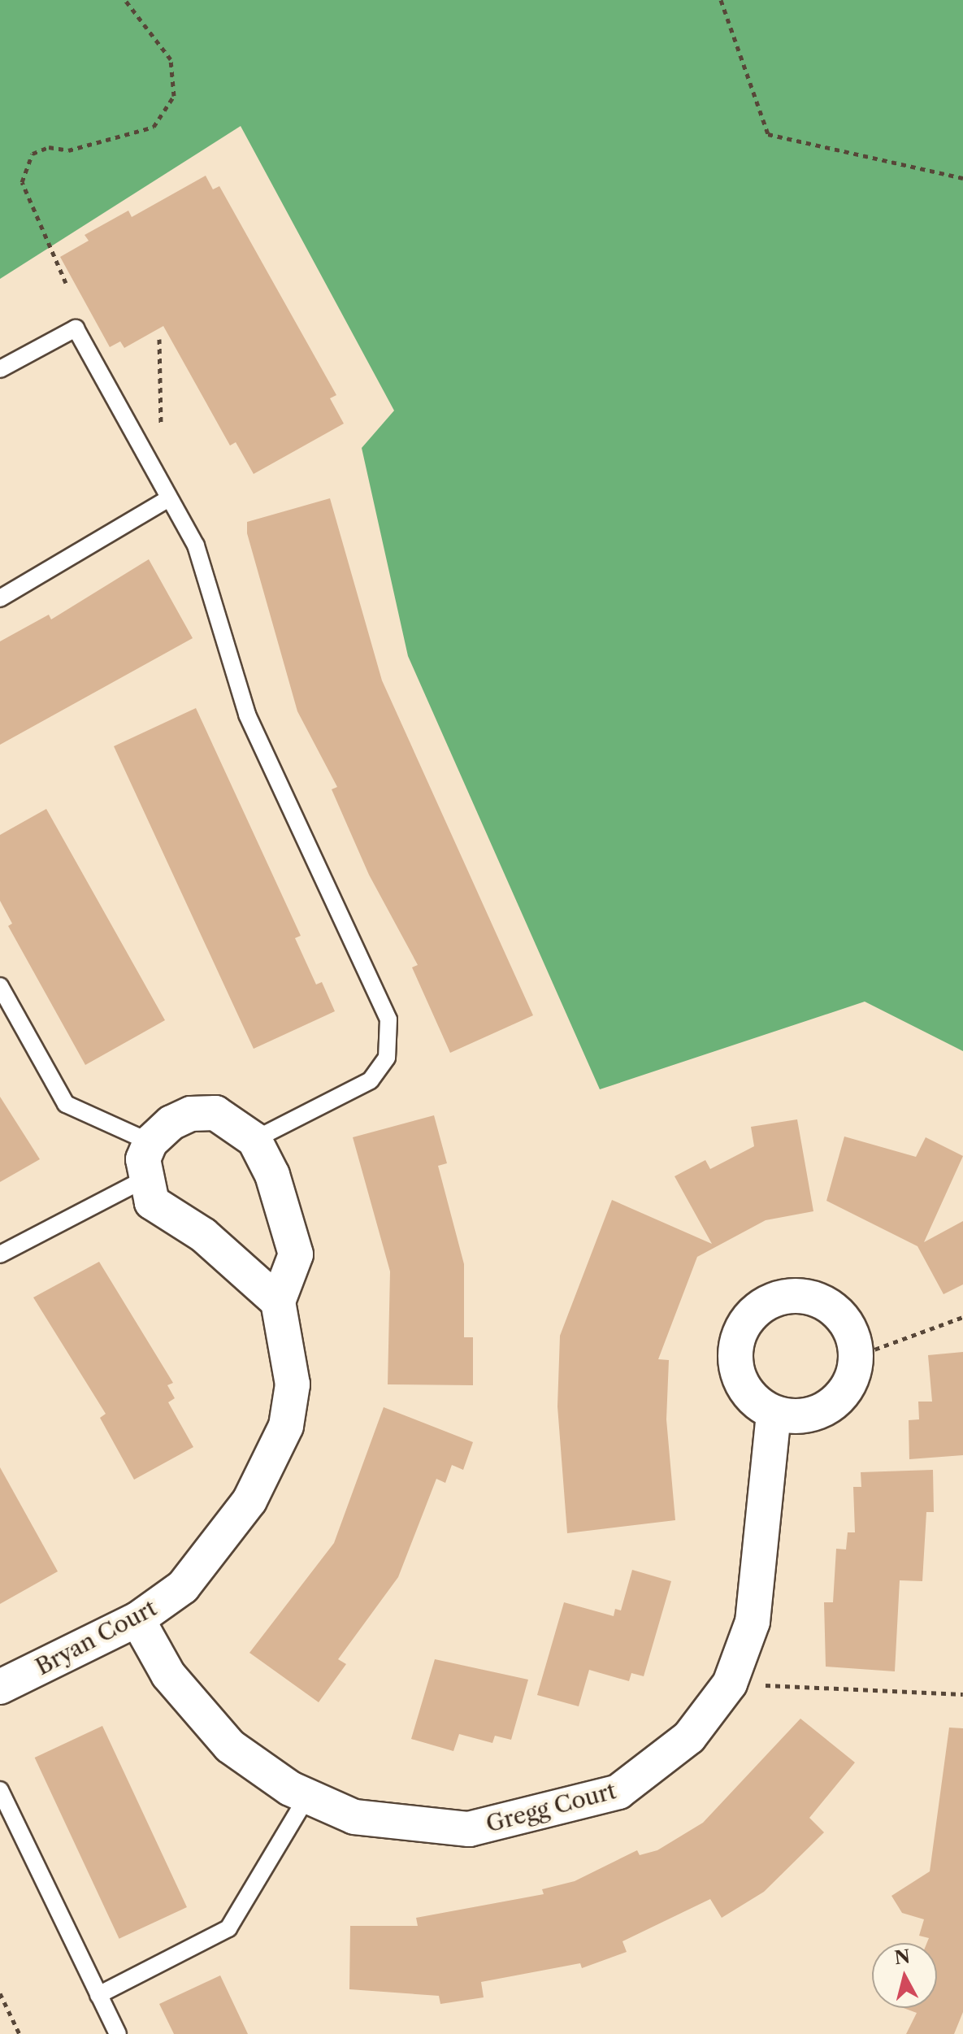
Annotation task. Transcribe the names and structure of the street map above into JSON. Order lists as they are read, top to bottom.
{
  "streets": {
    "street": ["Bryan Court", "Gregg Court"]
  },
  "crossings": [
    ["Bryan Court", "Gregg Court"]
  ],
  "north": "top"
}
